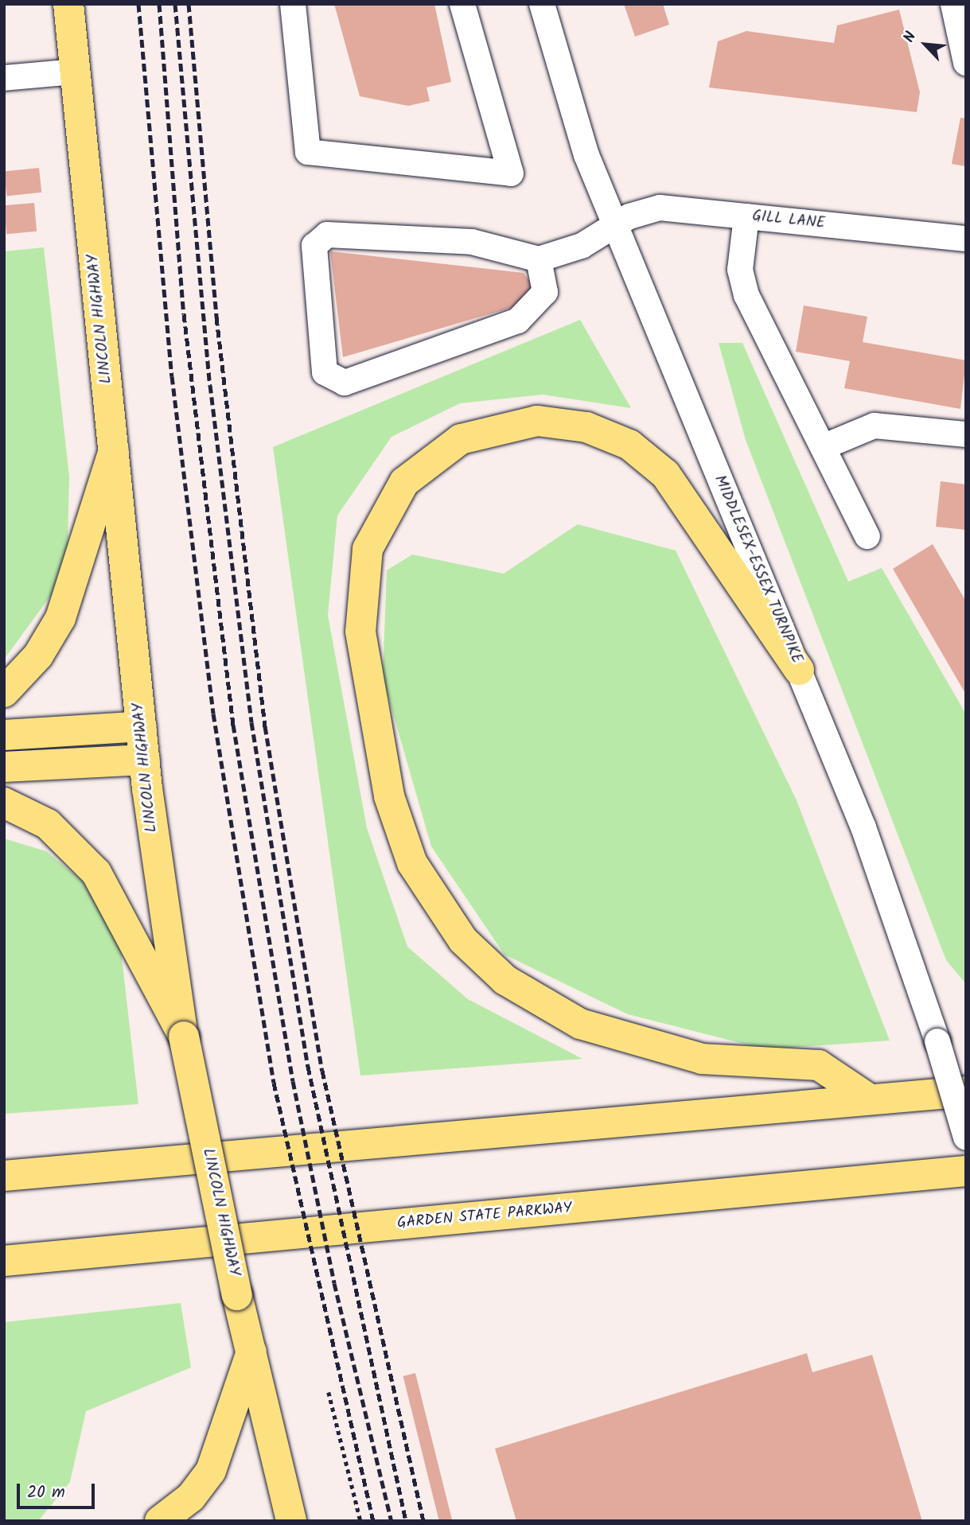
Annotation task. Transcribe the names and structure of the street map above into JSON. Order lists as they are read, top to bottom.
{
  "streets": {
    "main road": ["LINCOLN HIGHWAY", "GARDEN STATE PARKWAY"],
    "street": ["GILL LANE", "MIDDLESEX-ESSEX TURNPIKE"]
  },
  "crossings": [
    ["GILL LANE", "MIDDLESEX-ESSEX TURNPIKE"]
  ],
  "scale_bar": "20 m",
  "north": "top left"
}
